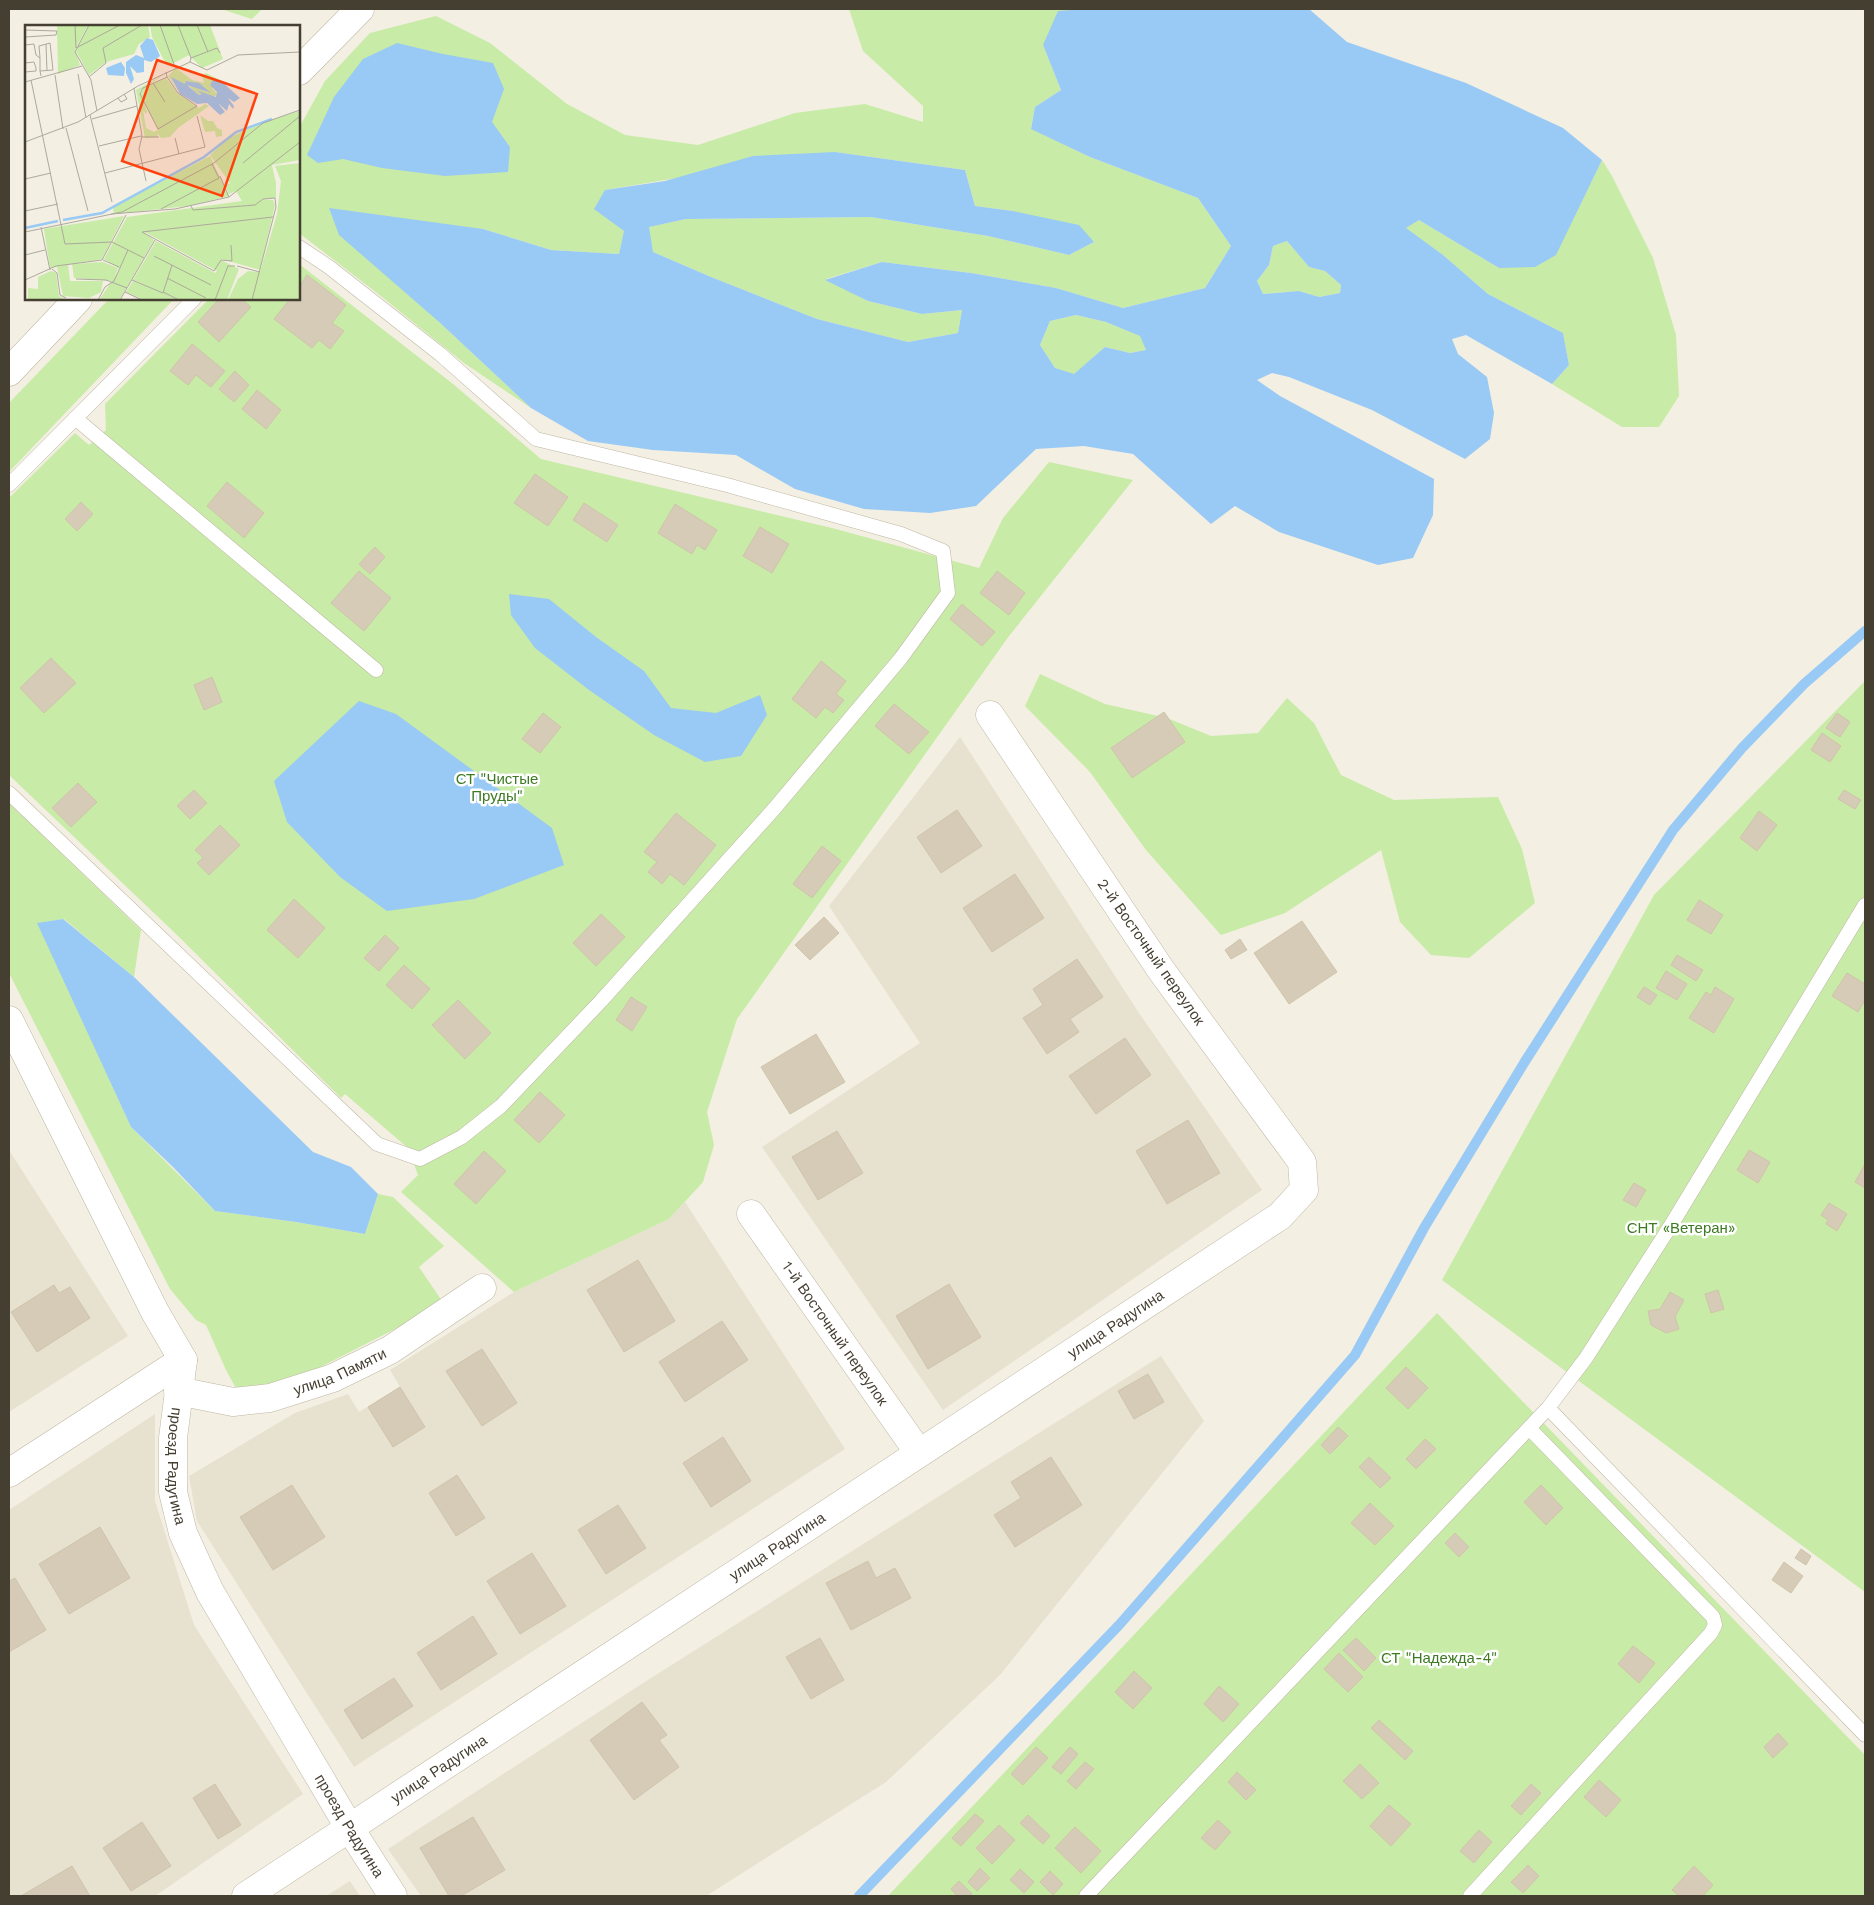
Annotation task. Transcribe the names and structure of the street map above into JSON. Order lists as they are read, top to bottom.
{
  "streets": {
    "street": [
      "2-й Восточный переулок",
      "улица Радугина",
      "1-й Восточный переулок",
      "улица Памяти",
      "проезд Радугина"
    ]
  },
  "crossings": [
    ["2-й Восточный переулок", "улица Радугина"],
    ["улица Радугина", "1-й Восточный переулок"],
    ["улица Радугина", "проезд Радугина"],
    ["улица Памяти", "проезд Радугина"]
  ],
  "parks": ["СТ \"Чистые Пруды\"", "СНТ «Ветеран»", "СТ \"Надежда-4\""]
}
